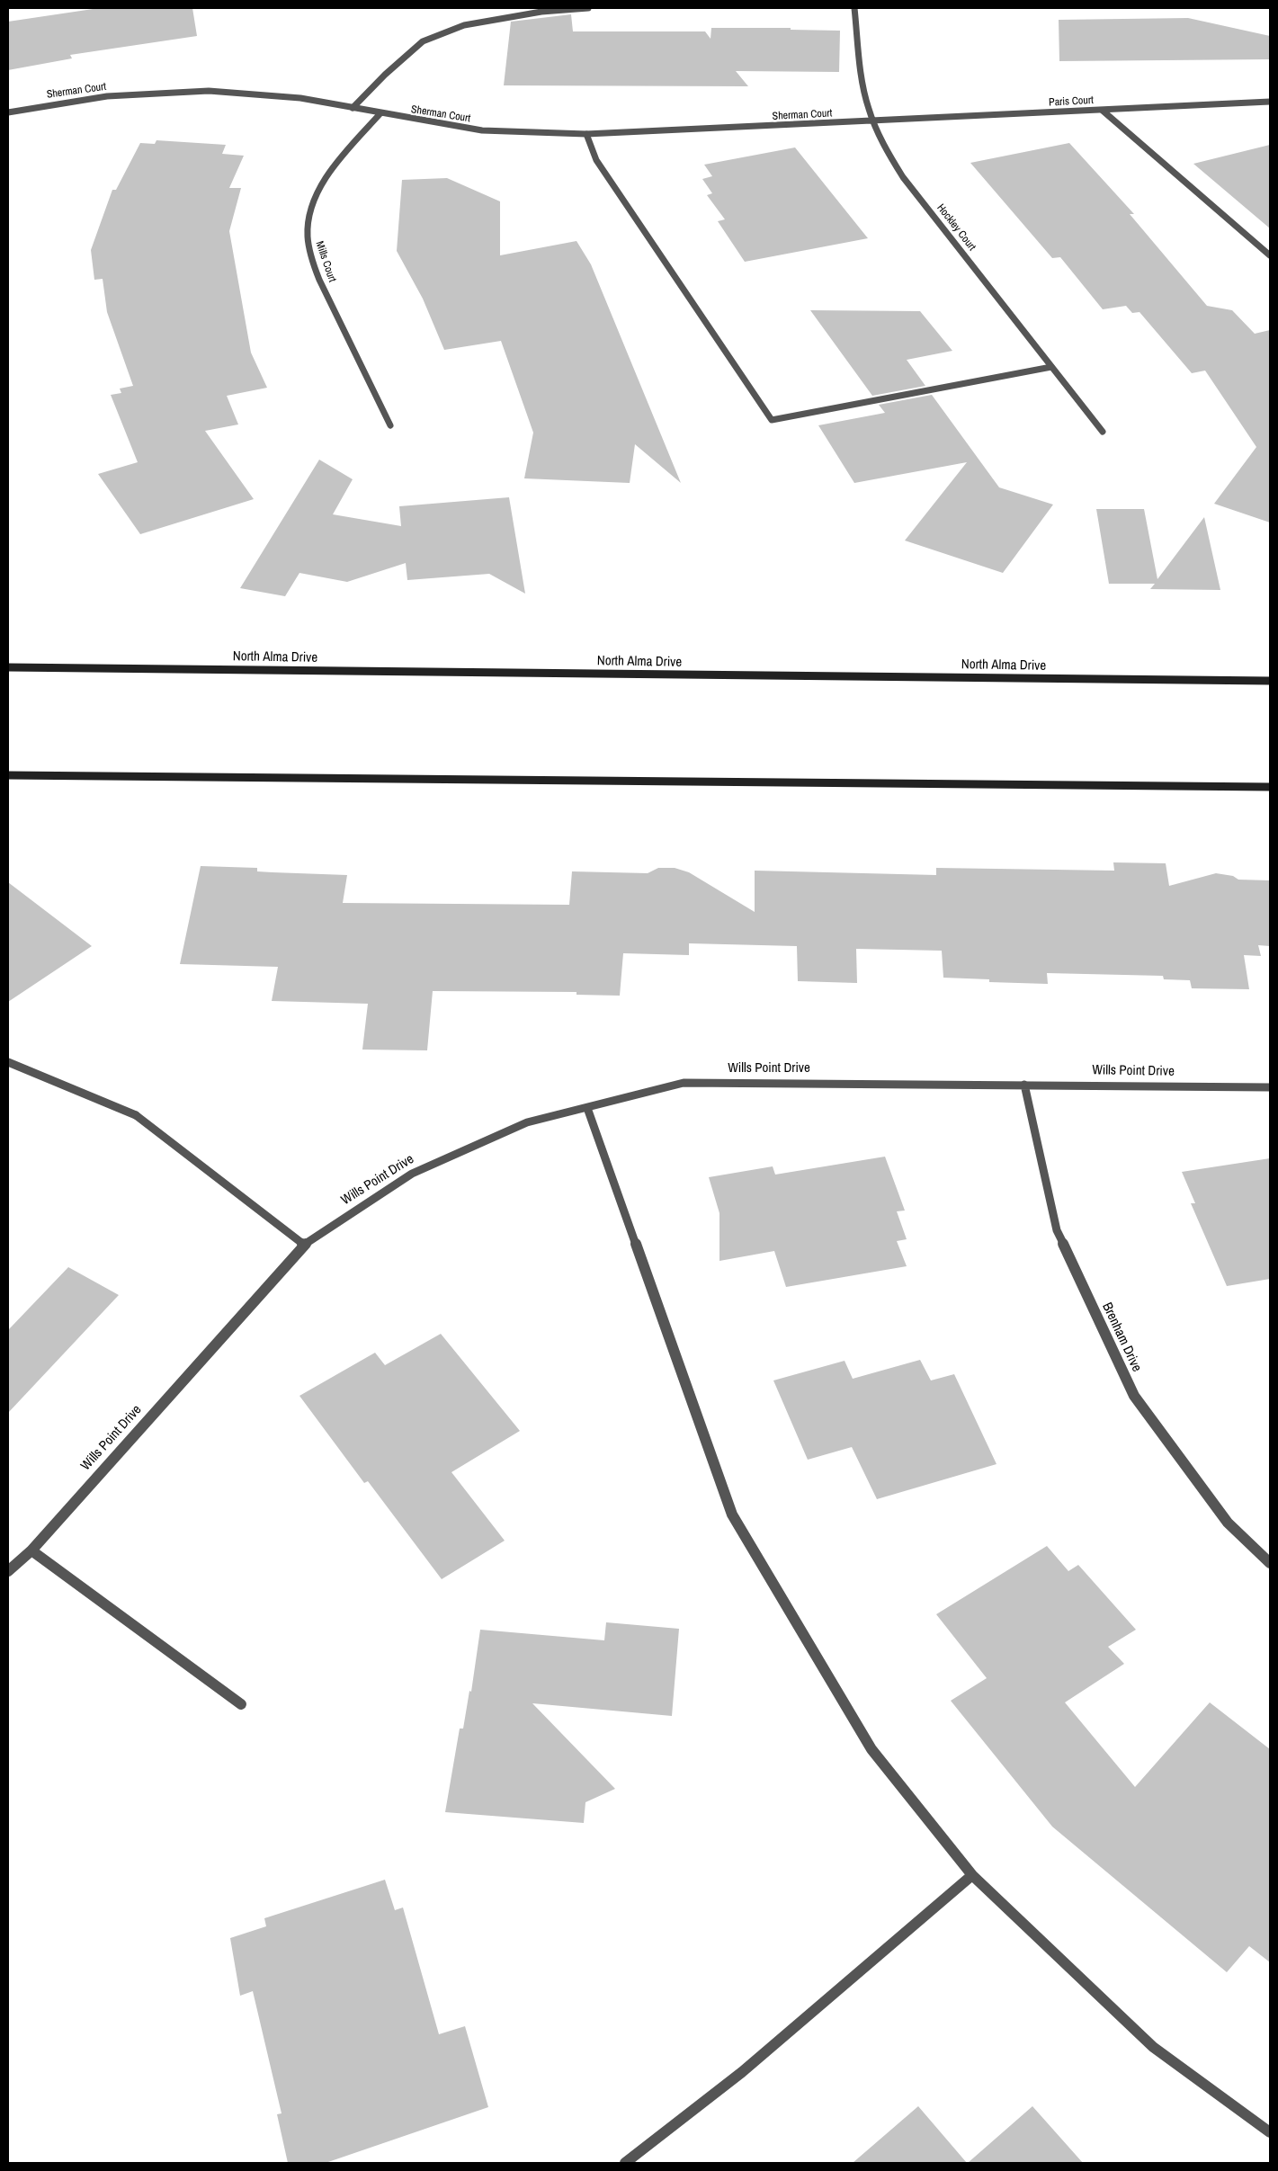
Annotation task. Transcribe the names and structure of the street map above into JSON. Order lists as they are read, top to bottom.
{
  "streets": {
    "main road": ["North Alma Drive"],
    "street": [
      "Sherman Court",
      "Paris Court",
      "Hockley Court",
      "Mills Court",
      "Wills Point Drive",
      "Brenham Drive"
    ]
  },
  "crossings": [
    ["Sherman Court", "Paris Court"],
    ["Sherman Court", "Hockley Court"],
    ["Sherman Court", "Mills Court"],
    ["Paris Court", "Hockley Court"],
    ["Wills Point Drive", "Brenham Drive"]
  ]
}
